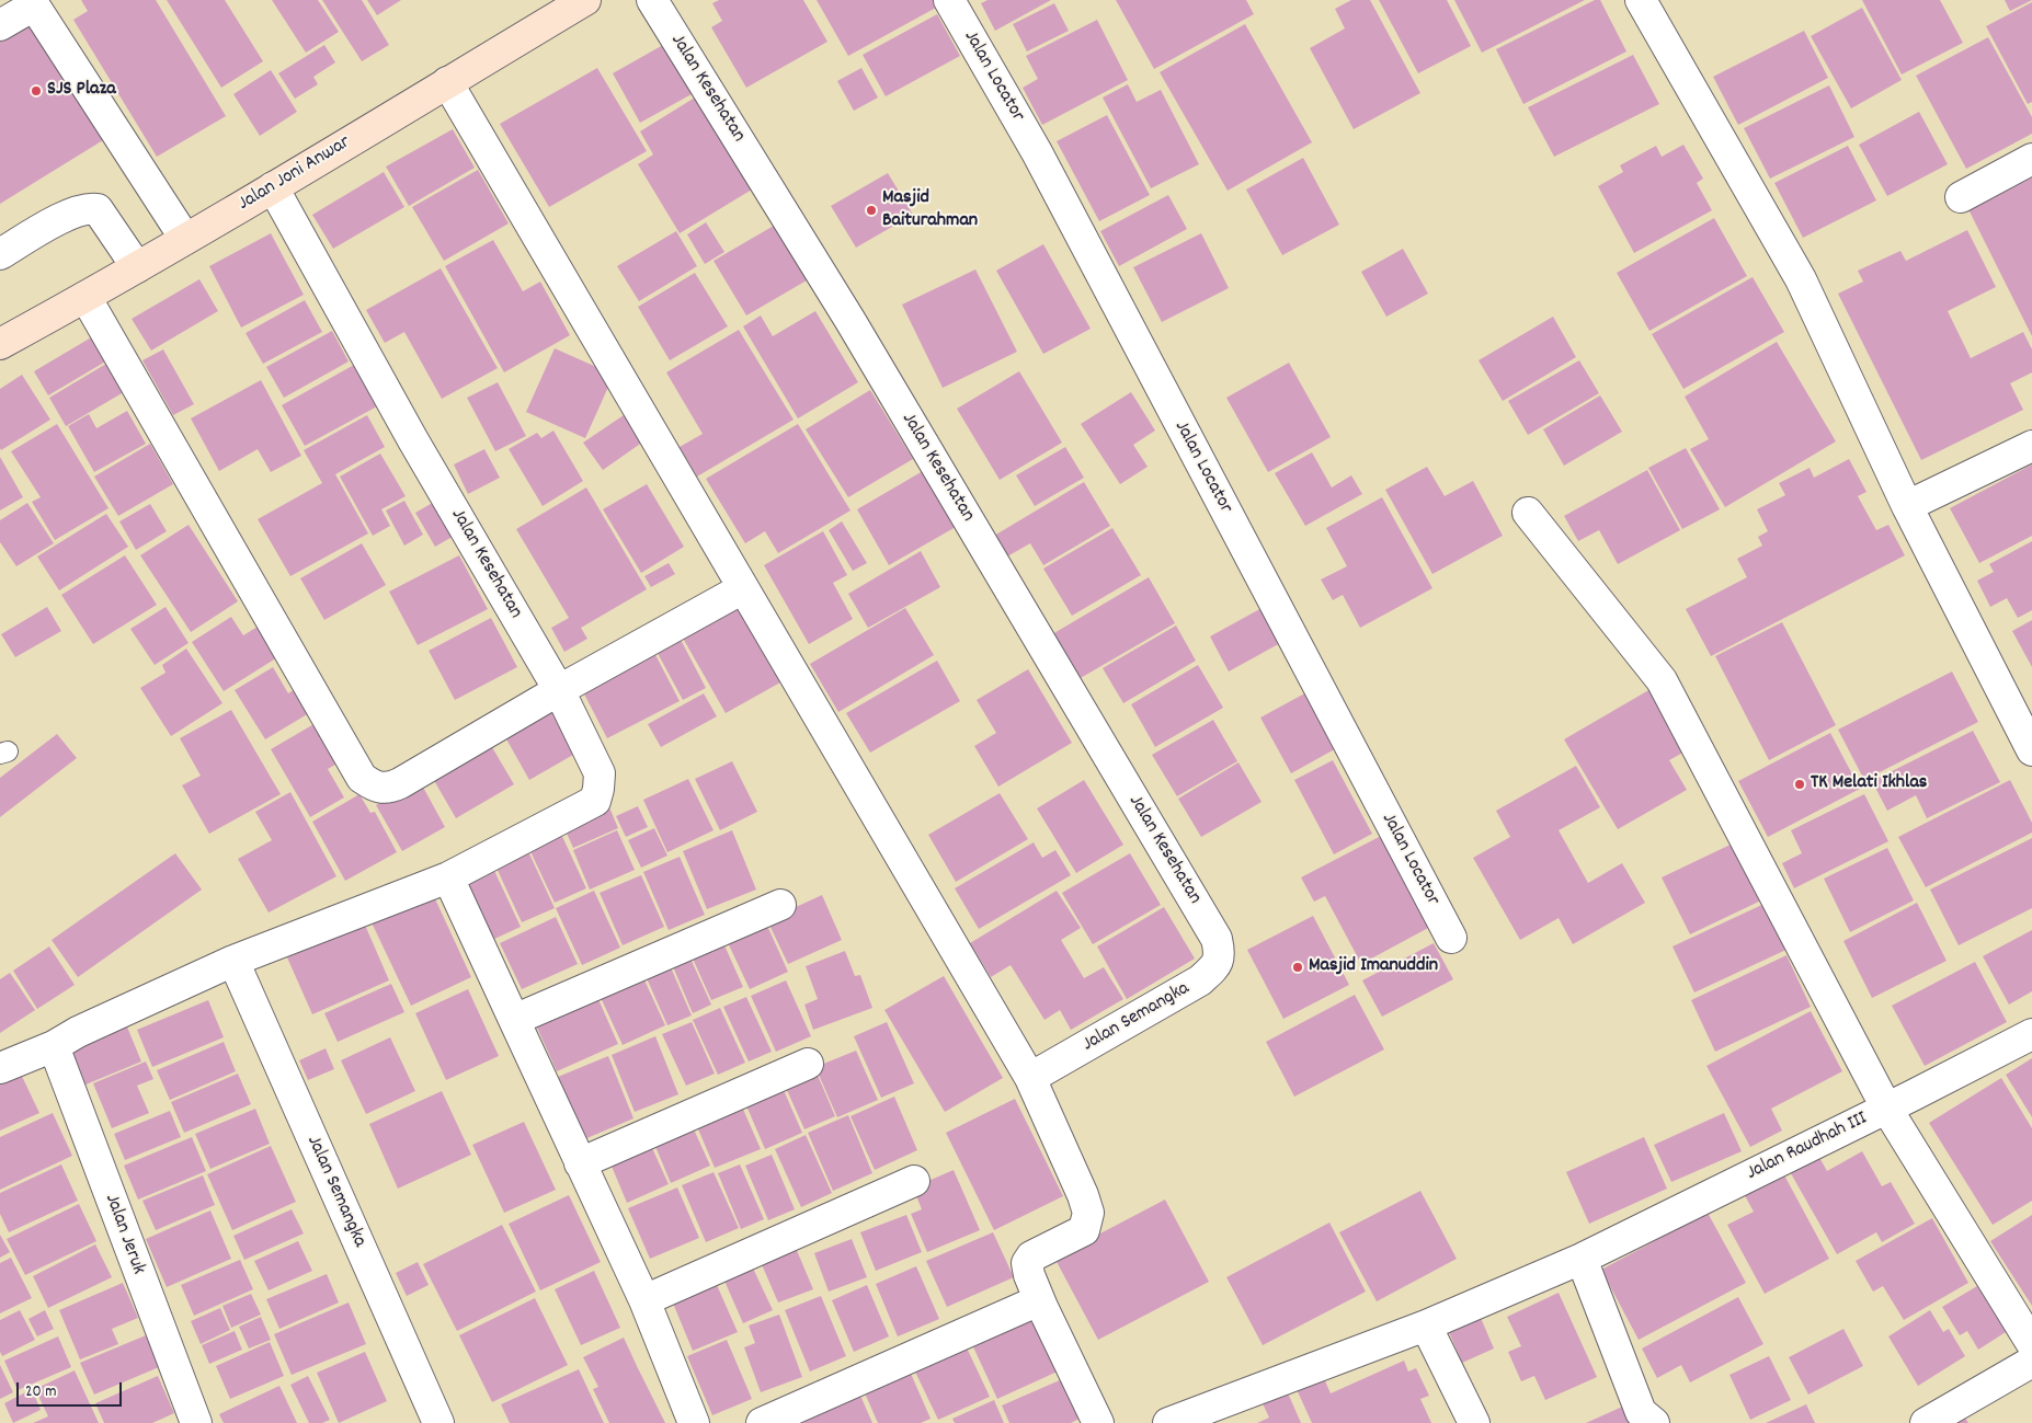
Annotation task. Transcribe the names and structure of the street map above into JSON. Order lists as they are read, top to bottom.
{
  "streets": {
    "main road": ["Jalan Joni Anwar"],
    "street": [
      "Jalan Locator",
      "Jalan Kesehatan",
      "Jalan Semangka",
      "Jalan Raudhah III",
      "Jalan Jeruk"
    ]
  },
  "crossings": [
    ["Jalan Kesehatan", "Jalan Joni Anwar"],
    ["Jalan Kesehatan", "Jalan Semangka"]
  ],
  "places": [
    "SJS Plaza",
    "Masjid Baiturahman",
    "TK Melati Ikhlas",
    "Masjid Imanuddin"
  ],
  "scale_bar": "20 m"
}
